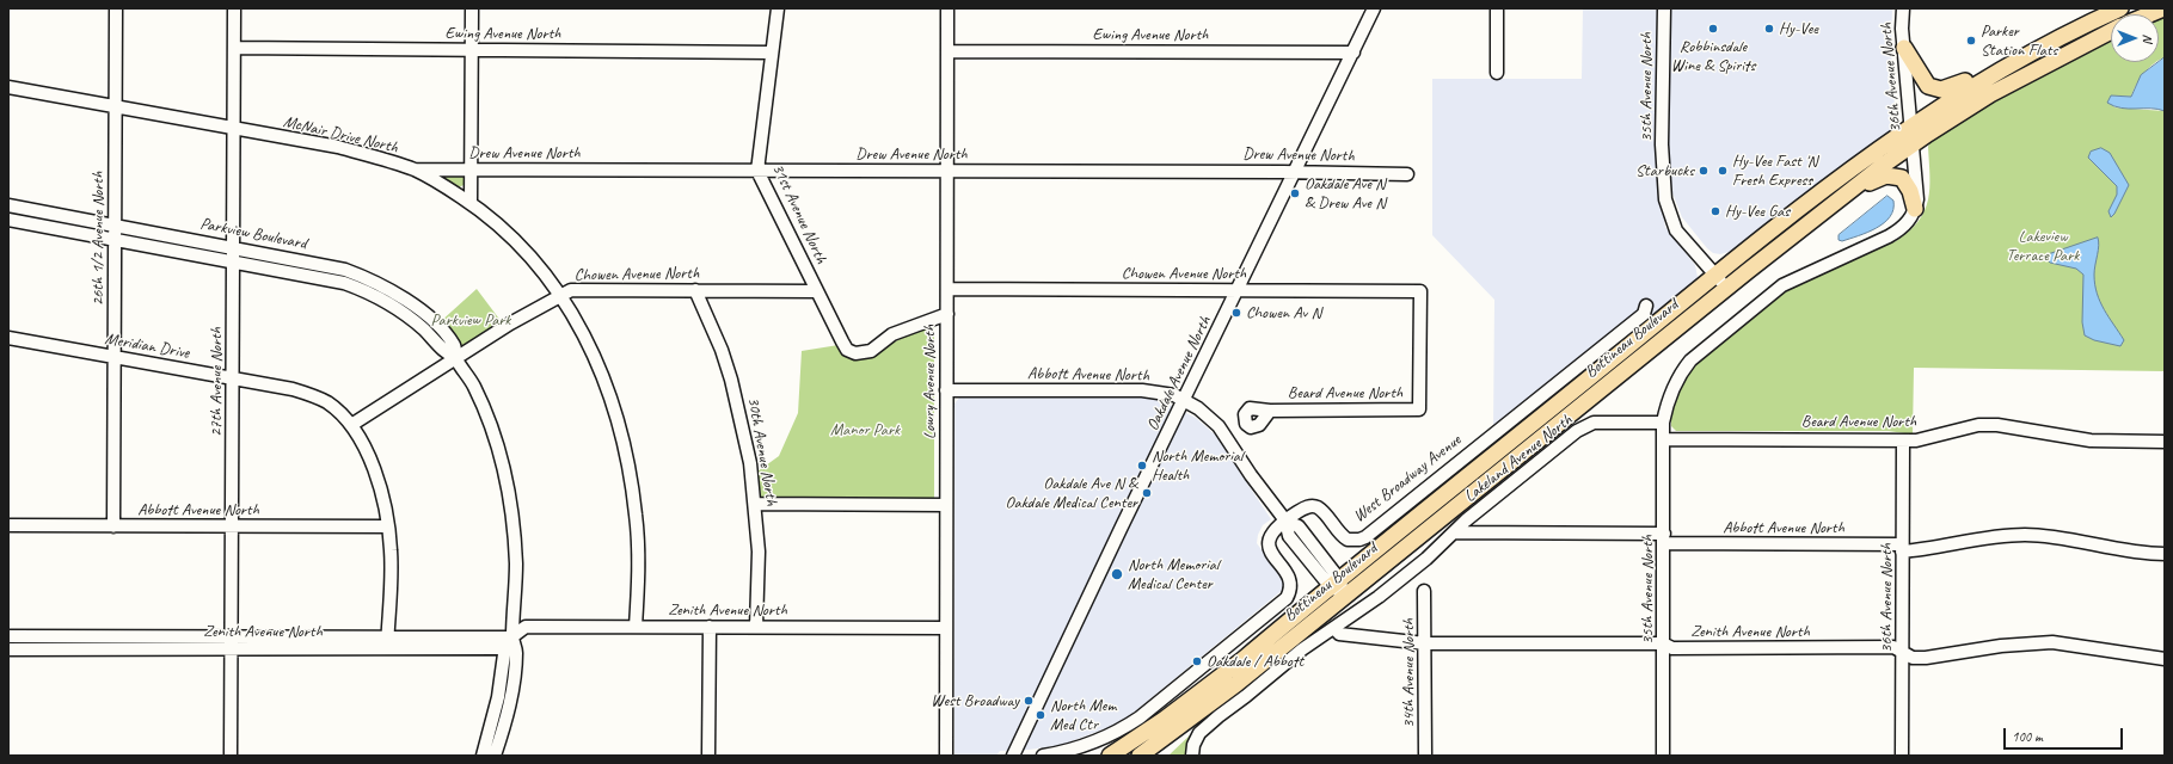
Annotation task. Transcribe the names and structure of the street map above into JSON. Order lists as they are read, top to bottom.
{
  "streets": {
    "main road": ["Bottineau Boulevard"],
    "street": [
      "Ewing Avenue North",
      "36th Avenue North",
      "35th Avenue North",
      "McNair Drive North",
      "Drew Avenue North",
      "31st Avenue North",
      "Parkview Boulevard",
      "26th 1/2 Avenue North",
      "Chowen Avenue North",
      "Meridian Drive",
      "Oakdale Avenue North",
      "Abbott Avenue North",
      "27th Avenue North",
      "Lowry Avenue North",
      "Beard Avenue North",
      "30th Avenue North",
      "Lakeland Avenue North",
      "West Broadway Avenue",
      "Zenith Avenue North",
      "34th Avenue North"
    ]
  },
  "crossings": [
    ["Ewing Avenue North", "31st Avenue North"],
    ["Ewing Avenue North", "Oakdale Avenue North"],
    ["Ewing Avenue North", "27th Avenue North"],
    ["Ewing Avenue North", "Lowry Avenue North"],
    ["36th Avenue North", "Bottineau Boulevard"],
    ["36th Avenue North", "Abbott Avenue North"],
    ["36th Avenue North", "Beard Avenue North"],
    ["36th Avenue North", "Zenith Avenue North"],
    ["35th Avenue North", "Bottineau Boulevard"],
    ["35th Avenue North", "Abbott Avenue North"],
    ["35th Avenue North", "Beard Avenue North"],
    ["35th Avenue North", "Lakeland Avenue North"],
    ["35th Avenue North", "Zenith Avenue North"],
    ["McNair Drive North", "Drew Avenue North"],
    ["McNair Drive North", "26th 1/2 Avenue North"],
    ["McNair Drive North", "Chowen Avenue North"],
    ["McNair Drive North", "27th Avenue North"],
    ["McNair Drive North", "Zenith Avenue North"],
    ["Drew Avenue North", "31st Avenue North"],
    ["Drew Avenue North", "Oakdale Avenue North"],
    ["Drew Avenue North", "Lowry Avenue North"],
    ["31st Avenue North", "Chowen Avenue North"],
    ["31st Avenue North", "Lowry Avenue North"],
    ["Parkview Boulevard", "26th 1/2 Avenue North"],
    ["Parkview Boulevard", "Chowen Avenue North"],
    ["Parkview Boulevard", "27th Avenue North"],
    ["Parkview Boulevard", "Zenith Avenue North"],
    ["26th 1/2 Avenue North", "Meridian Drive"],
    ["26th 1/2 Avenue North", "Abbott Avenue North"],
    ["Chowen Avenue North", "Meridian Drive"],
    ["Chowen Avenue North", "Oakdale Avenue North"],
    ["Chowen Avenue North", "Lowry Avenue North"],
    ["Chowen Avenue North", "Beard Avenue North"],
    ["Chowen Avenue North", "30th Avenue North"],
    ["Bottineau Boulevard", "Abbott Avenue North"],
    ["Meridian Drive", "Abbott Avenue North"],
    ["Meridian Drive", "27th Avenue North"],
    ["Meridian Drive", "Zenith Avenue North"],
    ["Oakdale Avenue North", "Abbott Avenue North"],
    ["Abbott Avenue North", "27th Avenue North"],
    ["Abbott Avenue North", "Lowry Avenue North"],
    ["Abbott Avenue North", "Lakeland Avenue North"],
    ["Abbott Avenue North", "West Broadway Avenue"],
    ["27th Avenue North", "Zenith Avenue North"],
    ["Lowry Avenue North", "Zenith Avenue North"],
    ["30th Avenue North", "Zenith Avenue North"],
    ["Lakeland Avenue North", "Zenith Avenue North"],
    ["Zenith Avenue North", "34th Avenue North"]
  ],
  "parks": ["Lakeview Terrace Park", "Parkview Park", "Manor Park"],
  "places": [
    "Robbinsdale Wine & Spirits",
    "Hy-Vee",
    "Parker Station Flats",
    "Starbucks",
    "Hy-Vee Fast 'N Fresh Express",
    "Oakdale Ave N & Drew Ave N",
    "Hy-Vee Gas",
    "Chowen Av N",
    "North Memorial Health",
    "Oakdale Ave N & Oakdale Medical Center",
    "North Memorial Medical Center",
    "Oakdale / Abbott",
    "West Broadway",
    "North Mem Med Ctr"
  ],
  "scale_bar": "100 m",
  "north": "right"
}
